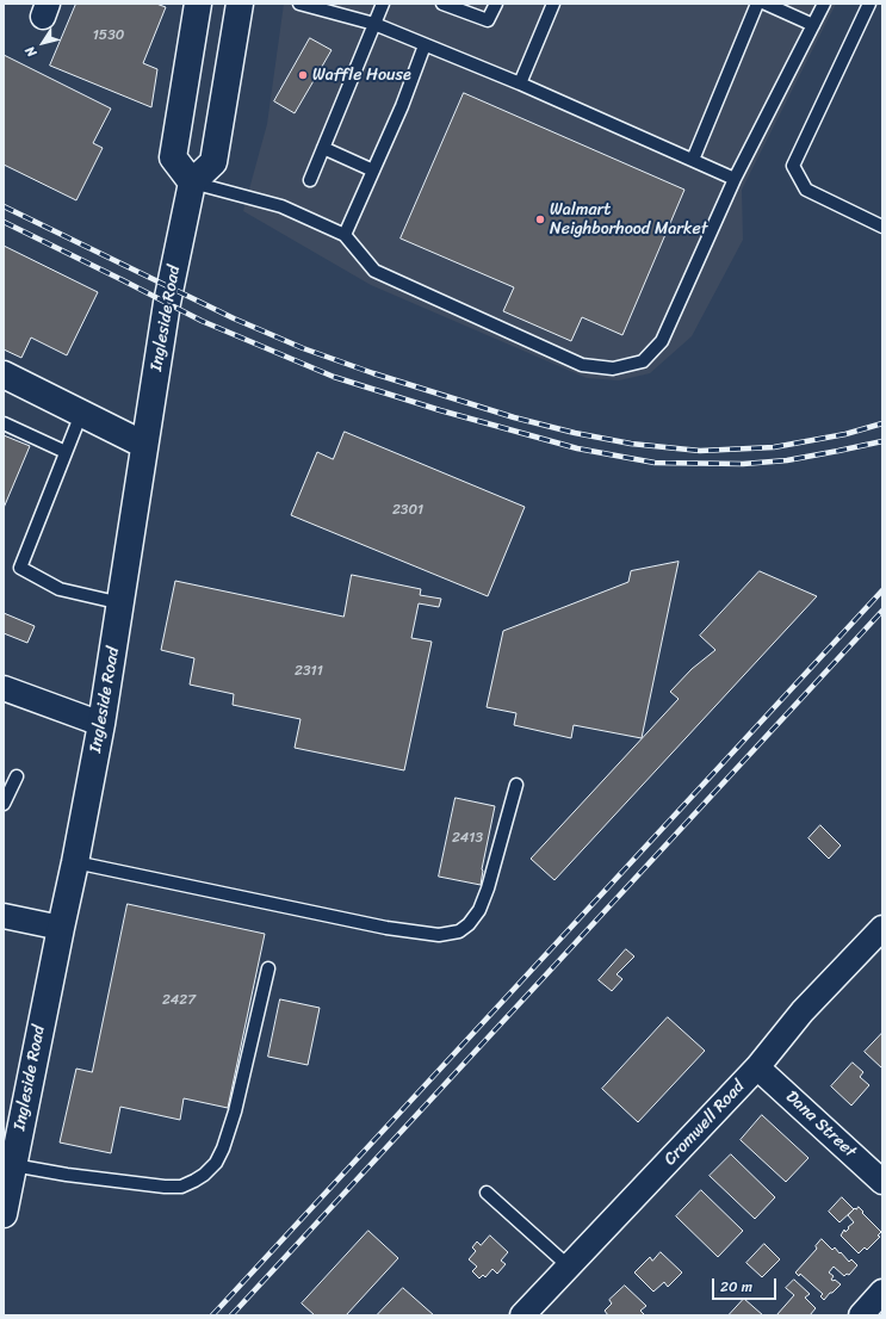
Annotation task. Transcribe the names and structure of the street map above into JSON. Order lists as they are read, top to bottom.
{
  "streets": {
    "street": ["Ingleside Road", "Cromwell Road", "Dana Street"]
  },
  "crossings": [
    ["Cromwell Road", "Dana Street"]
  ],
  "places": ["Waffle House", "Walmart Neighborhood Market"],
  "house_numbers": [
    "1530",
    "2301",
    "2311",
    "2413",
    "2427"
  ],
  "scale_bar": "20 m",
  "north": "bottom left"
}
